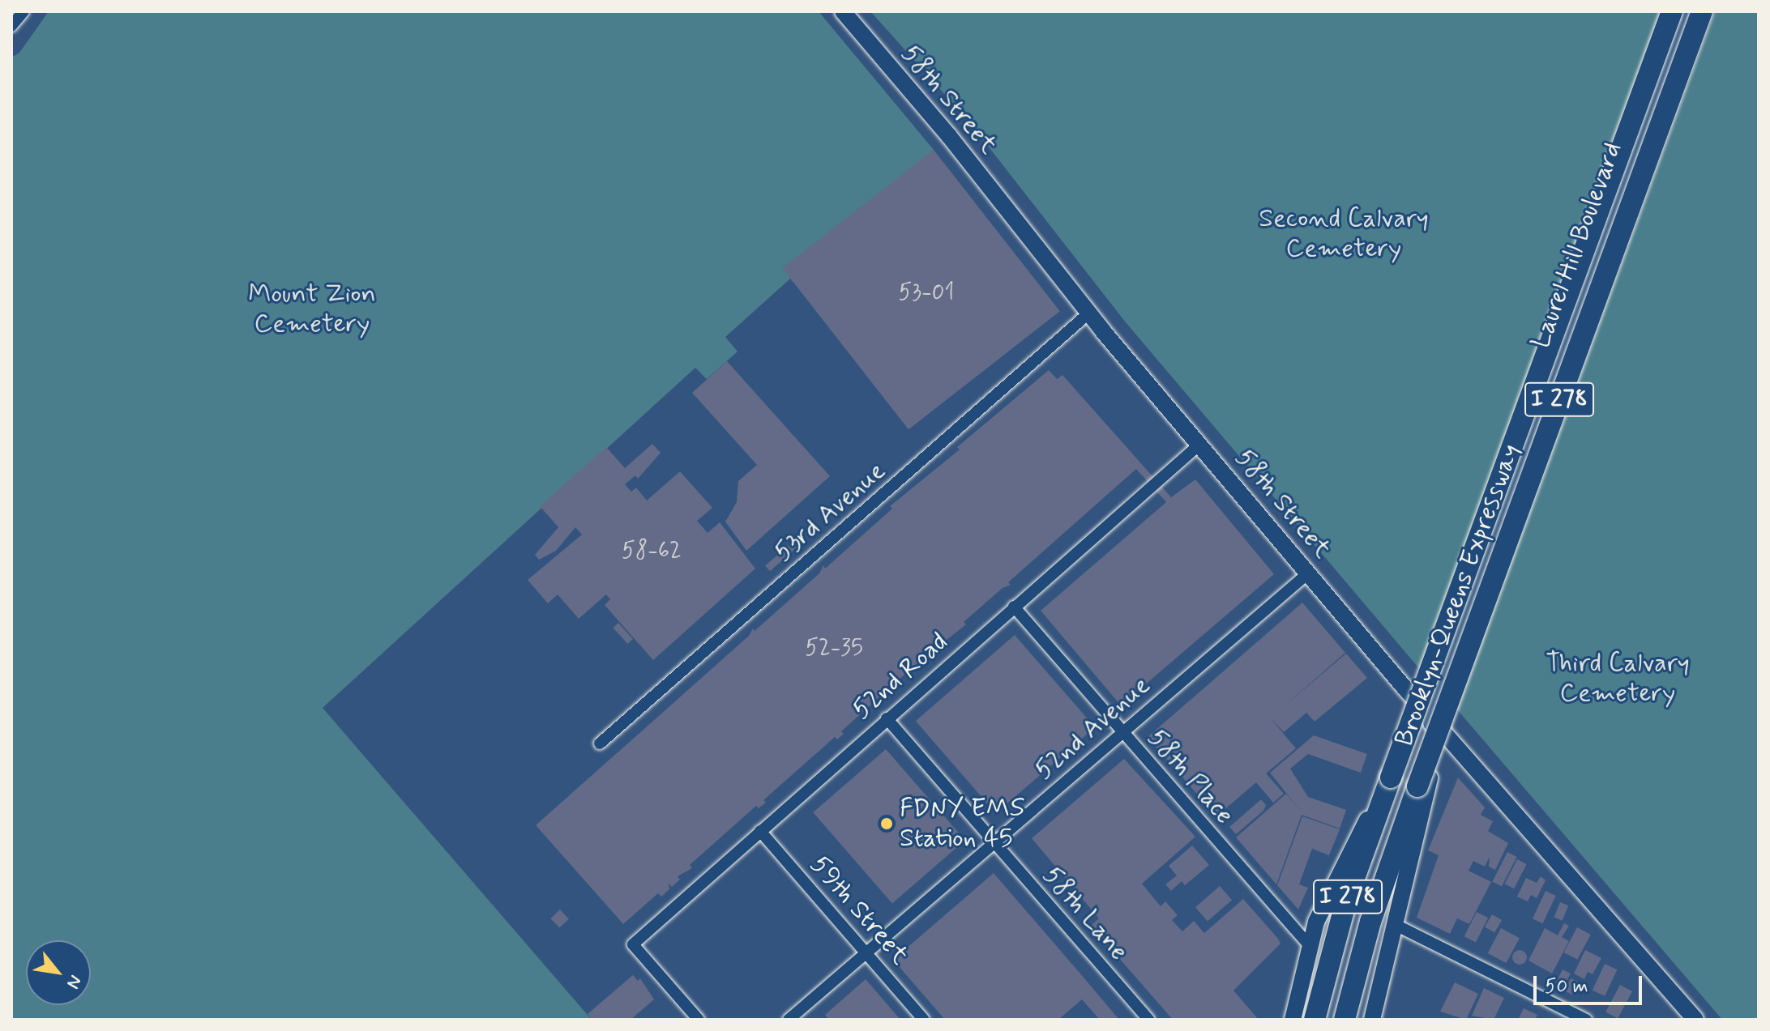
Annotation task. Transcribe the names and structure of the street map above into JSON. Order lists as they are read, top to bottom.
{
  "streets": {
    "highway": ["I 278", "Brooklyn-Queens Expressway"],
    "main road": ["58th Street", "Laurel Hill Boulevard"],
    "street": [
      "53rd Avenue",
      "52nd Road",
      "52nd Avenue",
      "58th Place",
      "59th Street",
      "58th Lane"
    ]
  },
  "crossings": [
    ["58th Street", "Laurel Hill Boulevard"],
    ["58th Street", "53rd Avenue"],
    ["58th Street", "52nd Road"],
    ["58th Street", "52nd Avenue"],
    ["Laurel Hill Boulevard", "58th Place"],
    ["52nd Road", "58th Place"],
    ["52nd Road", "59th Street"],
    ["52nd Road", "58th Lane"],
    ["52nd Avenue", "58th Place"],
    ["52nd Avenue", "59th Street"],
    ["52nd Avenue", "58th Lane"]
  ],
  "parks": ["Second Calvary Cemetery", "Mount Zion Cemetery", "Third Calvary Cemetery"],
  "places": ["FDNY EMS Station 45"],
  "house_numbers": ["53-01", "58-62", "52-35"],
  "scale_bar": "50 m",
  "north": "bottom right"
}
